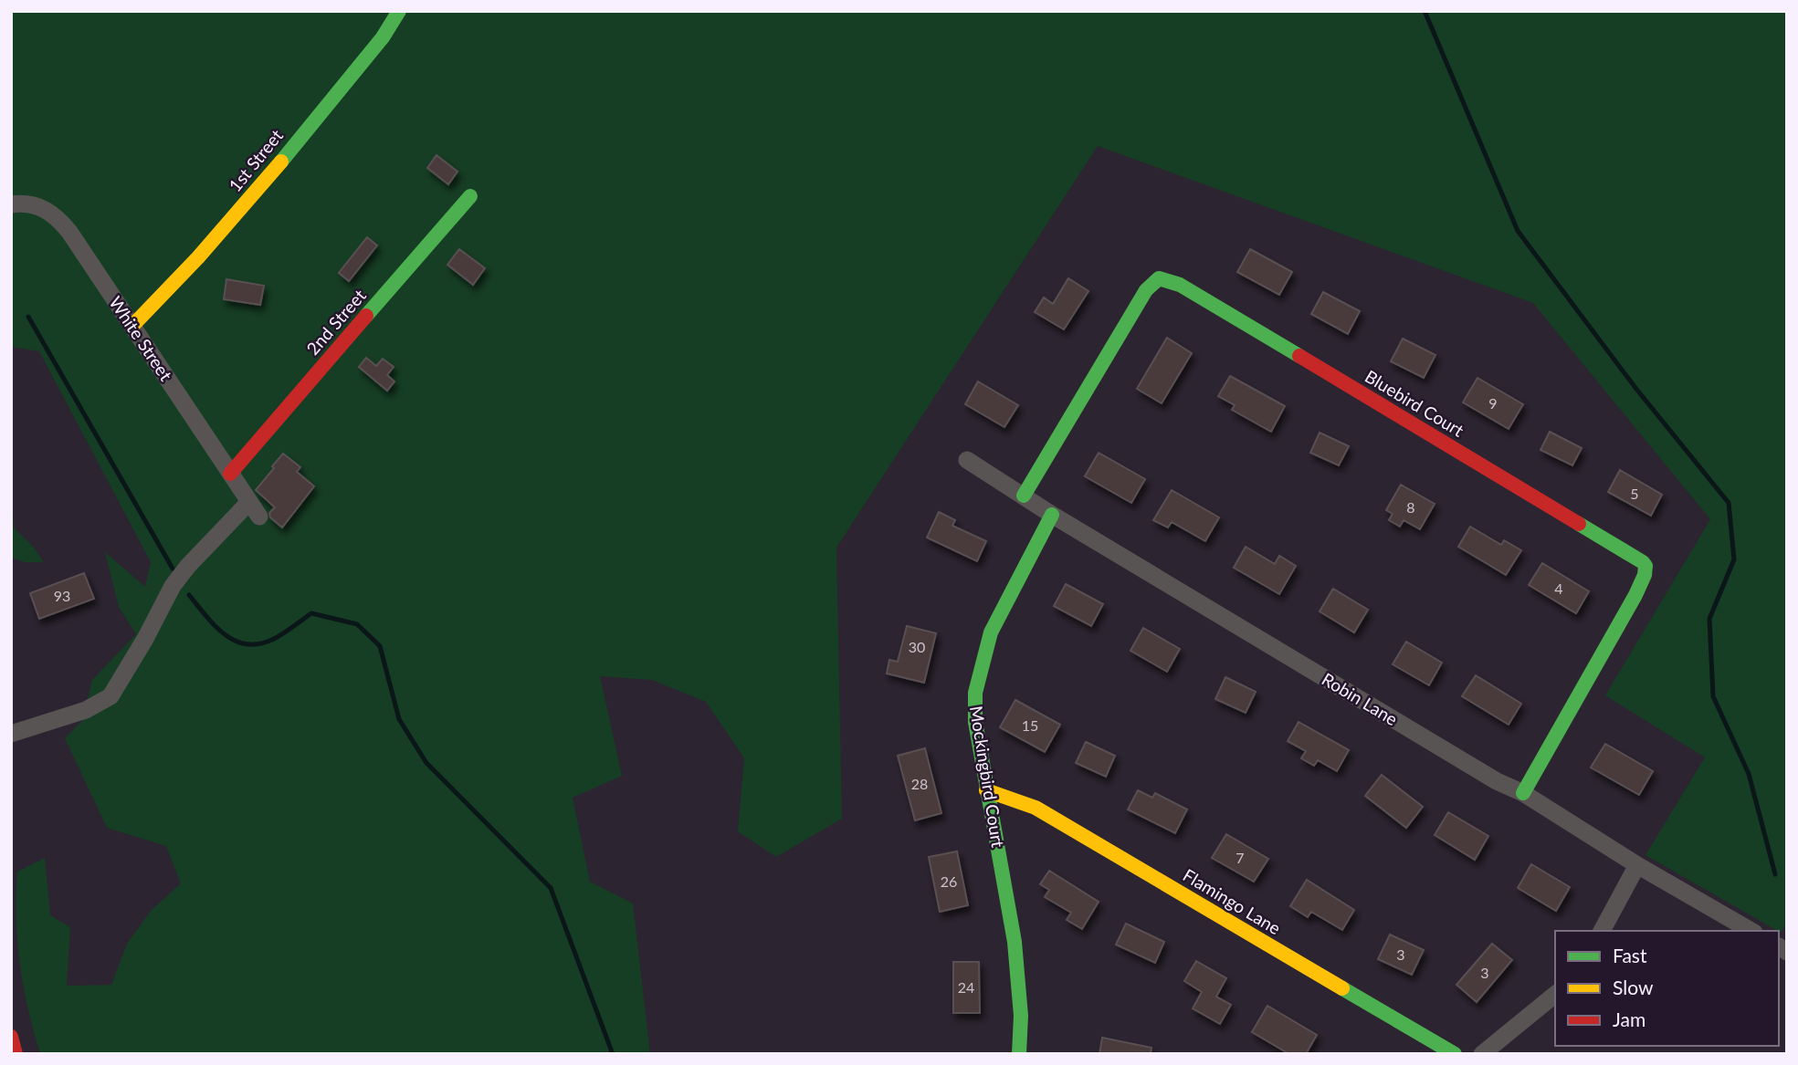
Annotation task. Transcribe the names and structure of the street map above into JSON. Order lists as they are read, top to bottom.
{
  "streets": {
    "street": [
      "1st Street",
      "2nd Street",
      "White Street",
      "Bluebird Court",
      "Robin Lane",
      "Mockingbird Court",
      "Flamingo Lane"
    ]
  },
  "crossings": [
    ["1st Street", "White Street"],
    ["2nd Street", "White Street"],
    ["Bluebird Court", "Robin Lane"],
    ["Robin Lane", "Mockingbird Court"],
    ["Mockingbird Court", "Flamingo Lane"]
  ],
  "house_numbers": [
    "9",
    "5",
    "8",
    "4",
    "93",
    "30",
    "15",
    "28",
    "7",
    "26",
    "3",
    "3",
    "24"
  ],
  "legend": ["Fast", "Slow", "Jam"]
}
